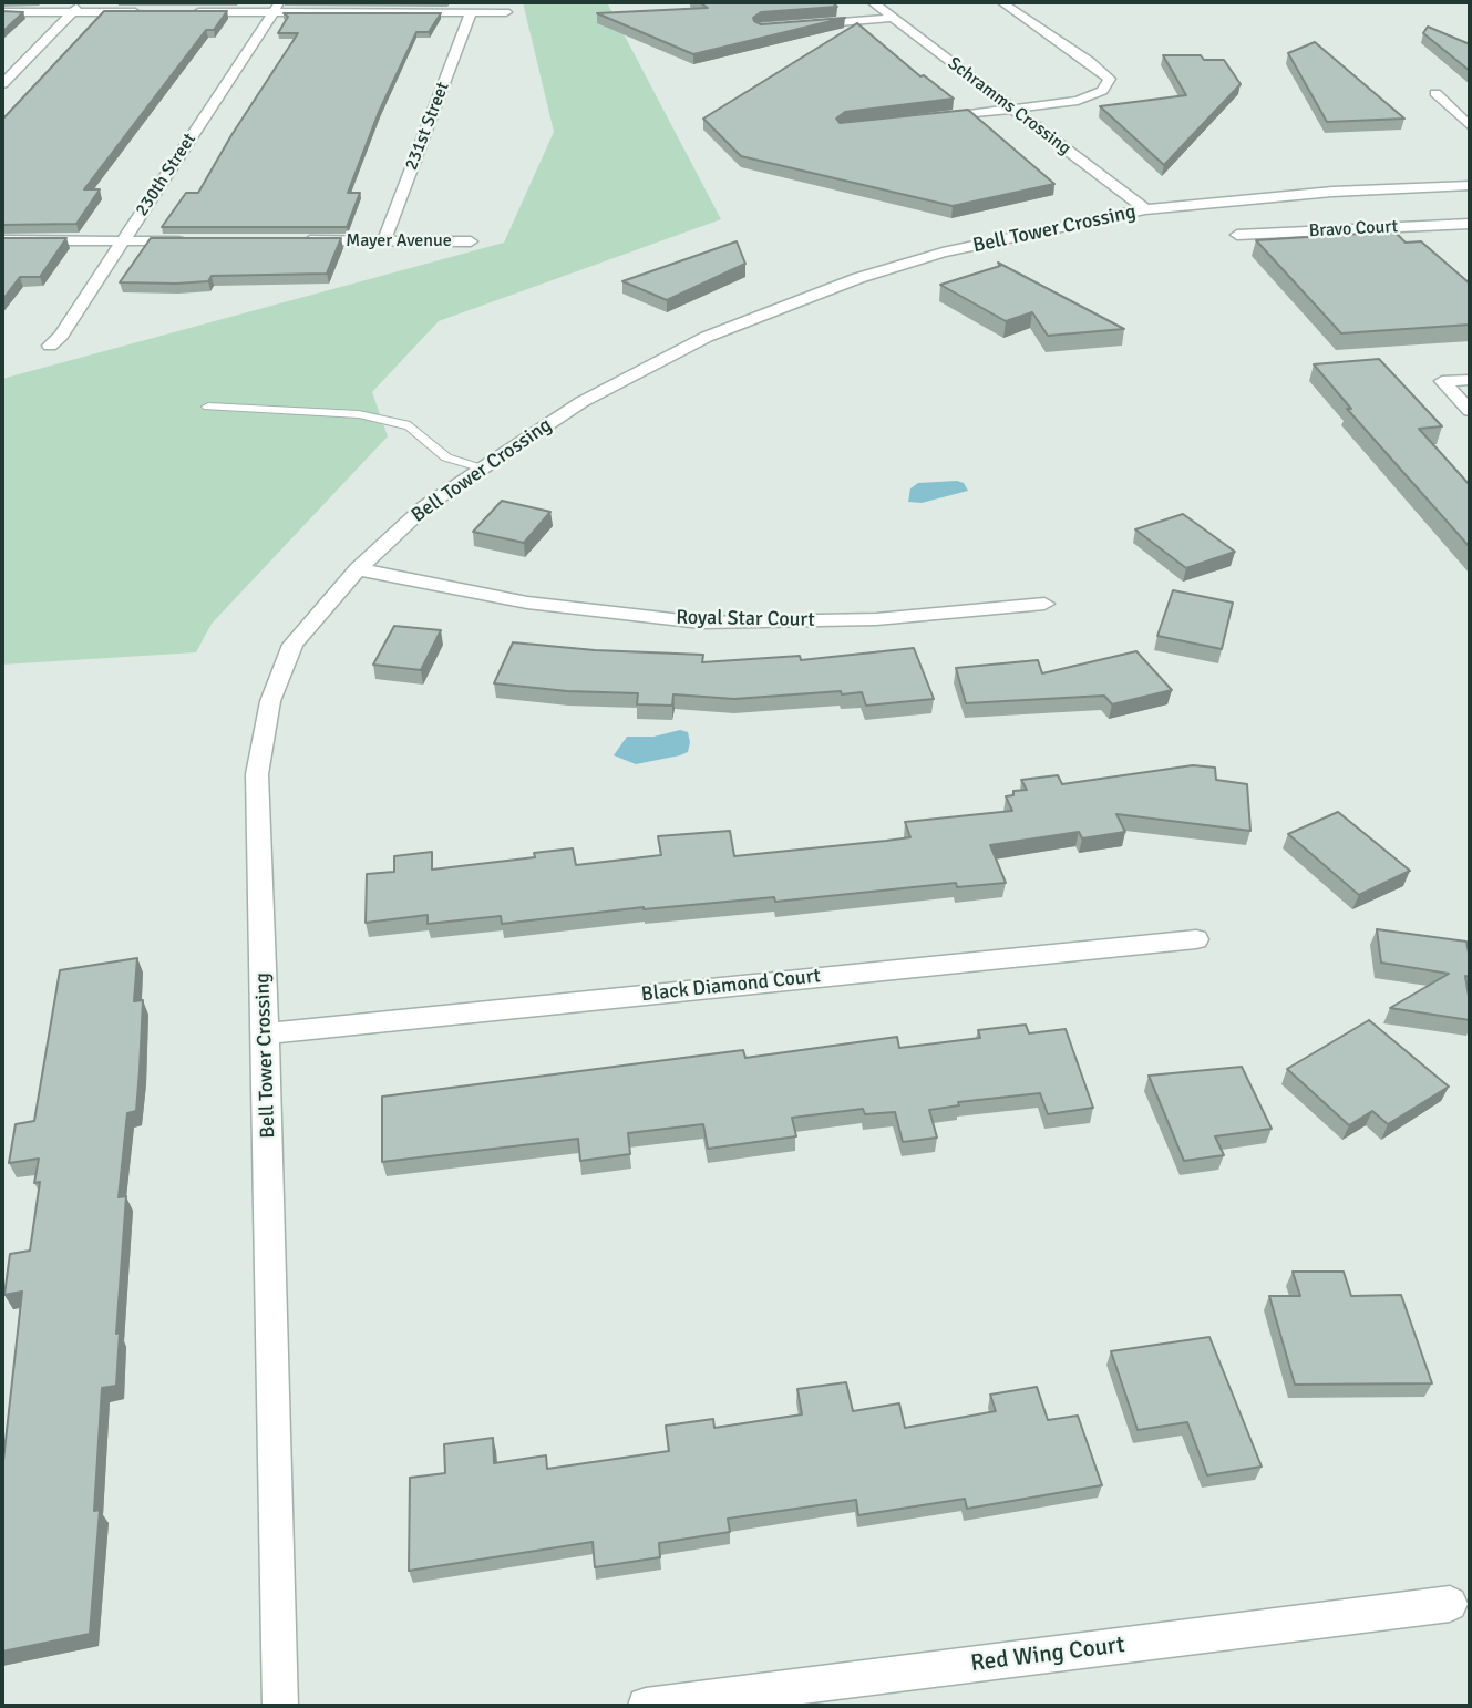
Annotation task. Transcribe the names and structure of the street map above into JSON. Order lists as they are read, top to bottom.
{
  "streets": {
    "street": [
      "Schramms Crossing",
      "231st Street",
      "230th Street",
      "Bell Tower Crossing",
      "Bravo Court",
      "Mayer Avenue",
      "Royal Star Court",
      "Black Diamond Court",
      "Red Wing Court"
    ]
  },
  "crossings": [
    ["Schramms Crossing", "Bell Tower Crossing"],
    ["231st Street", "Mayer Avenue"],
    ["Bell Tower Crossing", "Royal Star Court"],
    ["Bell Tower Crossing", "Black Diamond Court"]
  ]
}
